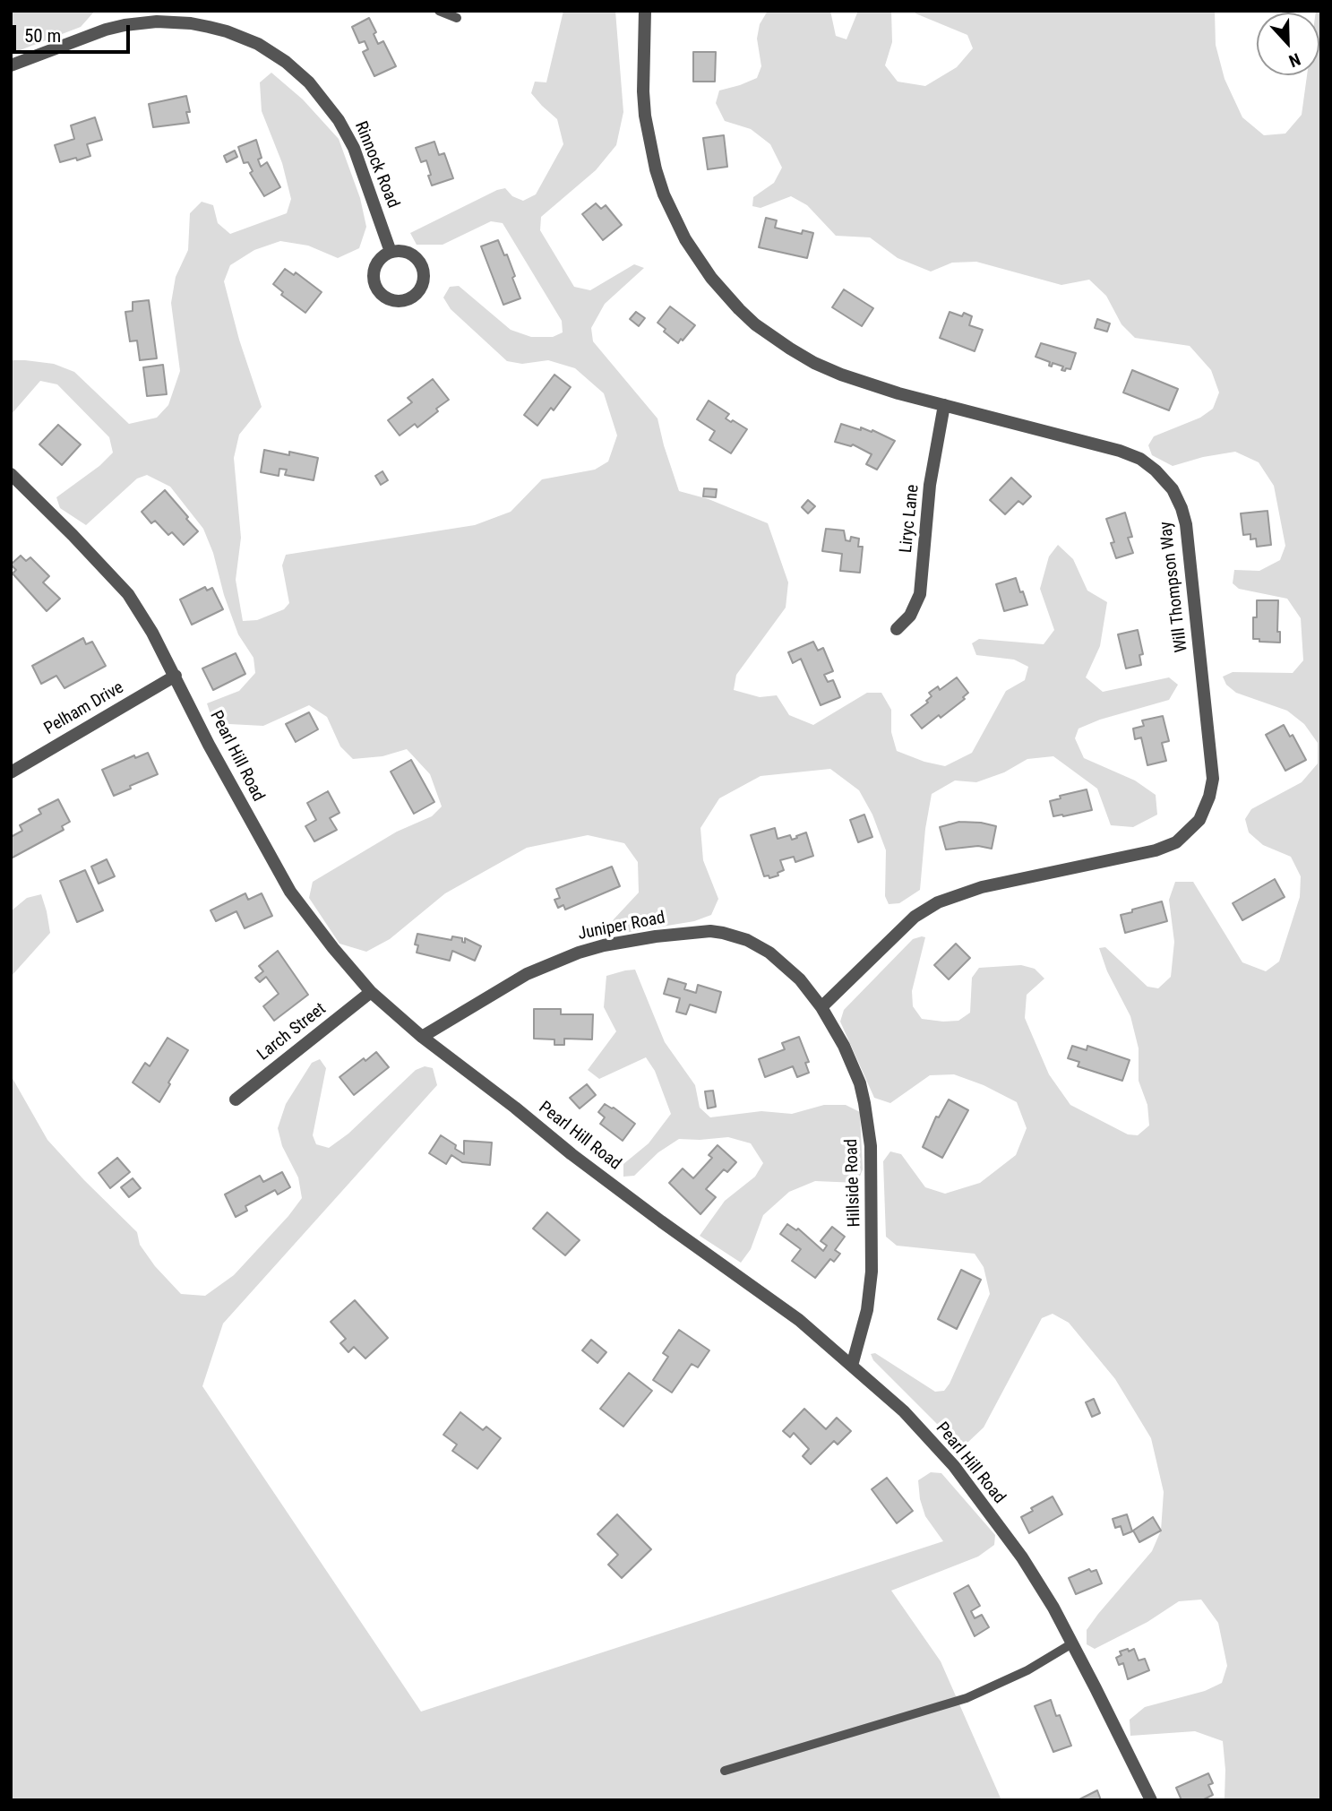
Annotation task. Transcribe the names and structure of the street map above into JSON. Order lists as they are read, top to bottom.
{
  "streets": {
    "street": [
      "Rinnock Road",
      "Liryc Lane",
      "Will Thompson Way",
      "Pelham Drive",
      "Pearl Hill Road",
      "Juniper Road",
      "Larch Street",
      "Hillside Road"
    ]
  },
  "crossings": [
    ["Liryc Lane", "Will Thompson Way"],
    ["Will Thompson Way", "Juniper Road"],
    ["Will Thompson Way", "Hillside Road"],
    ["Pelham Drive", "Pearl Hill Road"],
    ["Pearl Hill Road", "Juniper Road"],
    ["Pearl Hill Road", "Larch Street"],
    ["Pearl Hill Road", "Hillside Road"],
    ["Juniper Road", "Hillside Road"]
  ],
  "scale_bar": "50 m",
  "north": "bottom"
}
